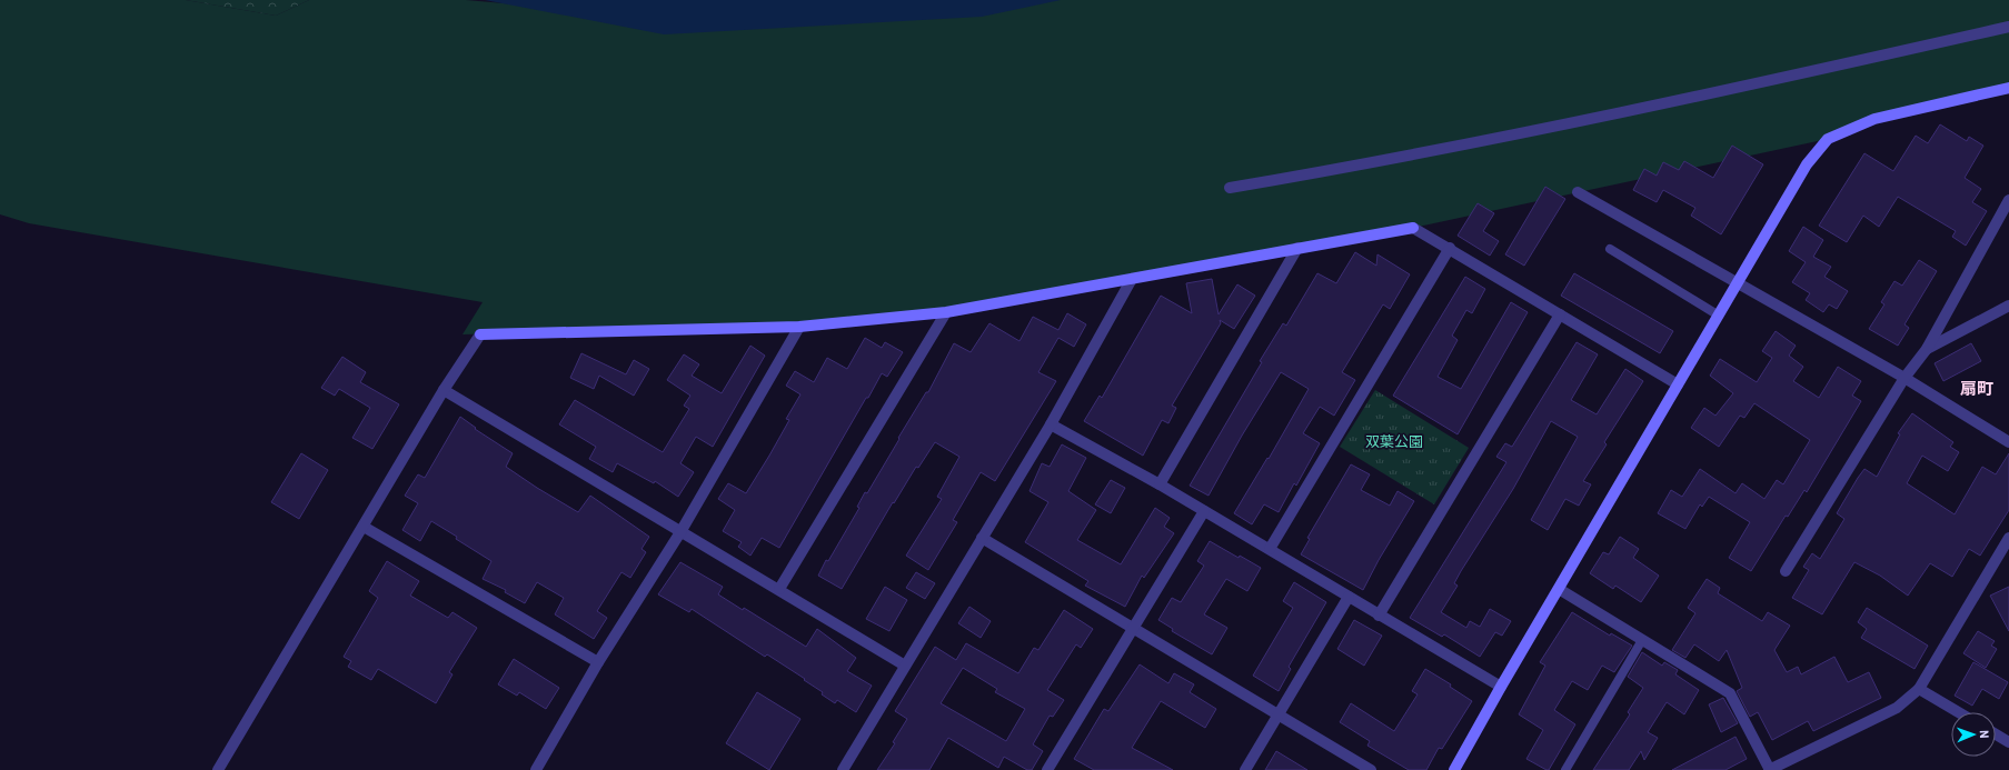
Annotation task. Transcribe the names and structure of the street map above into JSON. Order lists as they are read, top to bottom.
{
  "districts": ["扇町"],
  "parks": ["双葉公園"],
  "north": "right"
}
